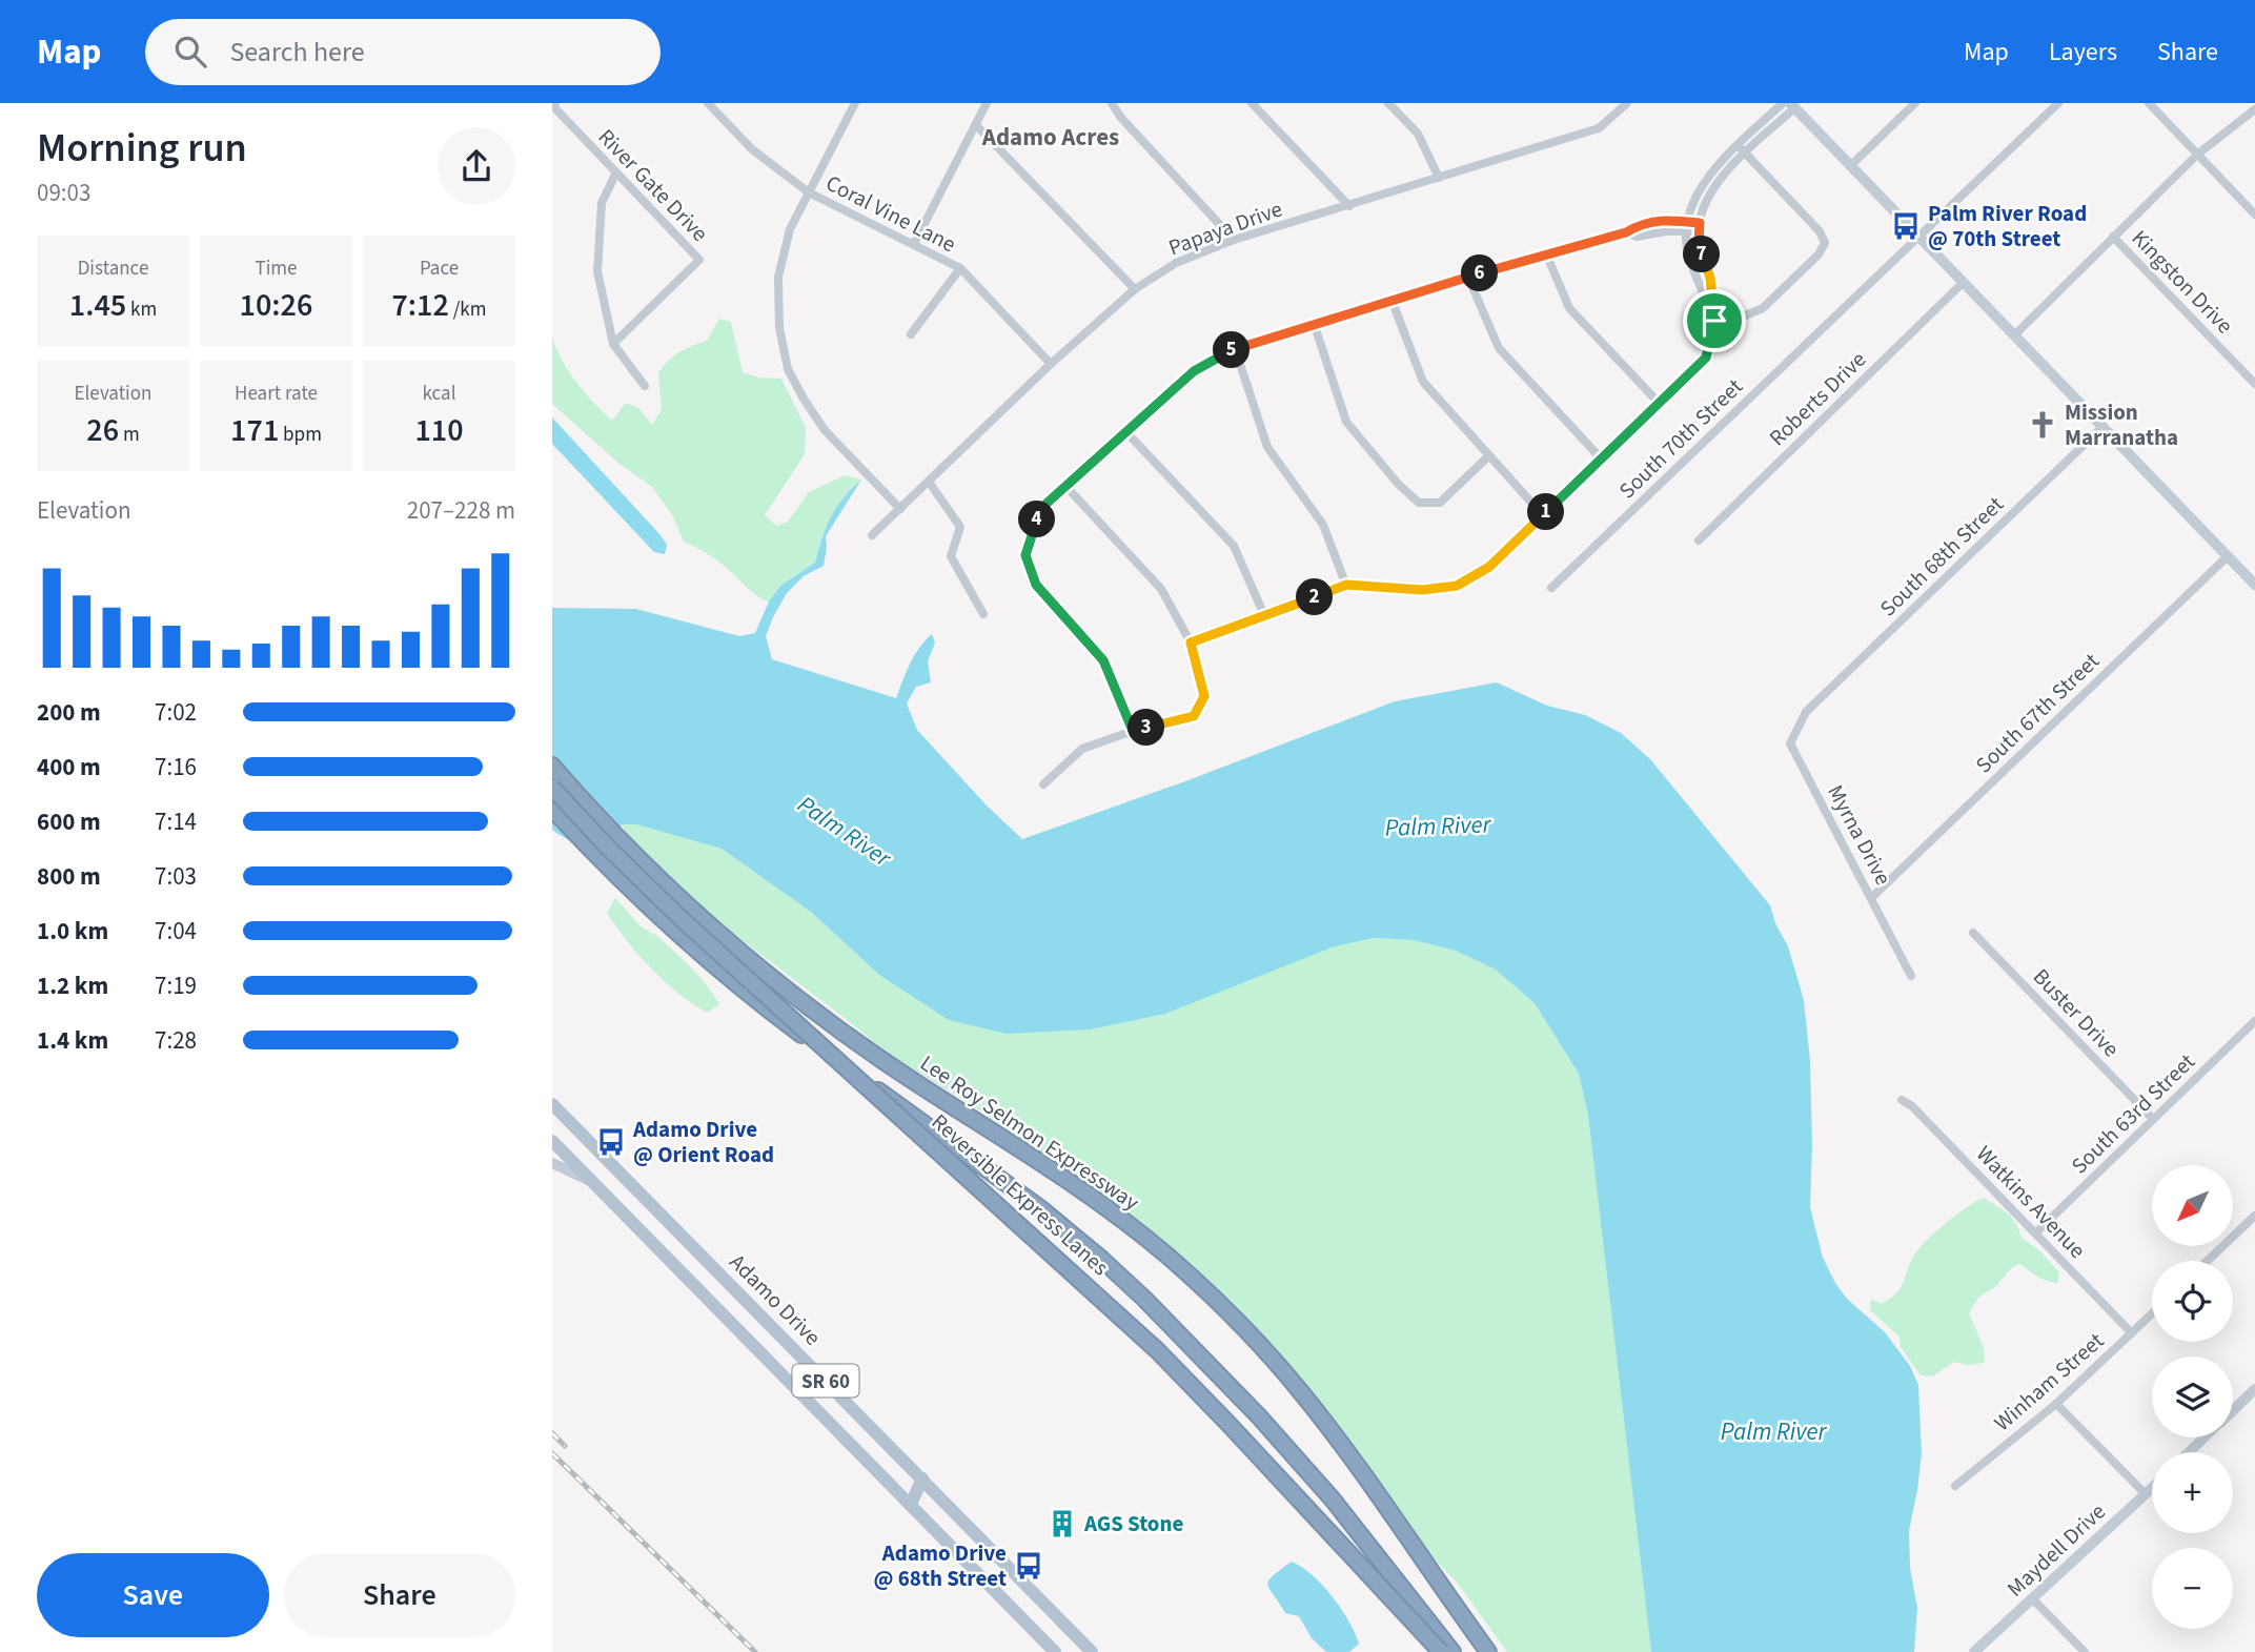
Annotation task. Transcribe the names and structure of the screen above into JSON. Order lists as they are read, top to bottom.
{
  "streets": {
    "highway": ["Lee Roy Selmon Expressway", "Reversible Express Lanes"],
    "main road": ["Adamo Drive", "SR 60"],
    "street": [
      "River Gate Drive",
      "Coral Vine Lane",
      "Papaya Drive",
      "Kingston Drive",
      "Roberts Drive",
      "South 70th Street",
      "South 68th Street",
      "South 67th Street",
      "Myrna Drive",
      "Buster Drive",
      "South 63rd Street",
      "Watkins Avenue",
      "Winham Street",
      "Maydell Drive"
    ]
  },
  "crossings": [
    ["Coral Vine Lane", "Papaya Drive"],
    ["South 68th Street", "Myrna Drive"],
    ["South 67th Street", "Myrna Drive"],
    ["Buster Drive", "South 63rd Street"],
    ["South 63rd Street", "Watkins Avenue"],
    ["Watkins Avenue", "Winham Street"]
  ],
  "districts": ["Adamo Acres"],
  "water": ["Palm River"],
  "places": {
    "bus stop": ["Palm River Road @ 70th Street", "Adamo Drive @ Orient Road", "Adamo Drive @ 68th Street"],
    "church": ["Mission Marranatha"],
    "building": ["AGS Stone"]
  },
  "north": "bottom left",
  "page": {
    "header": "Map",
    "search": "Search here",
    "nav": ["Map", "Layers", "Share"],
    "heading": ["Morning run", "09:03"],
    "stats": [
      ["Distance", "1.45 km"],
      ["Time", "10:26"],
      ["Pace", "7:12 /km"],
      ["Elevation", "26 m"],
      ["Heart rate", "171 bpm"],
      ["kcal", "110"]
    ],
    "pins": [
      "7",
      "6",
      "5",
      "1",
      "4",
      "2",
      "3"
    ],
    "chart": ["Elevation", "207–228 m"],
    "list": [
      {
        "name": "200 m",
        "note": "7:02"
      },
      {
        "name": "400 m",
        "note": "7:16"
      },
      {
        "name": "600 m",
        "note": "7:14"
      },
      {
        "name": "800 m",
        "note": "7:03"
      },
      {
        "name": "1.0 km",
        "note": "7:04"
      },
      {
        "name": "1.2 km",
        "note": "7:19"
      },
      {
        "name": "1.4 km",
        "note": "7:28"
      }
    ],
    "map_buttons": ["+", "−"],
    "buttons": ["Save", "Share"]
  }
}
